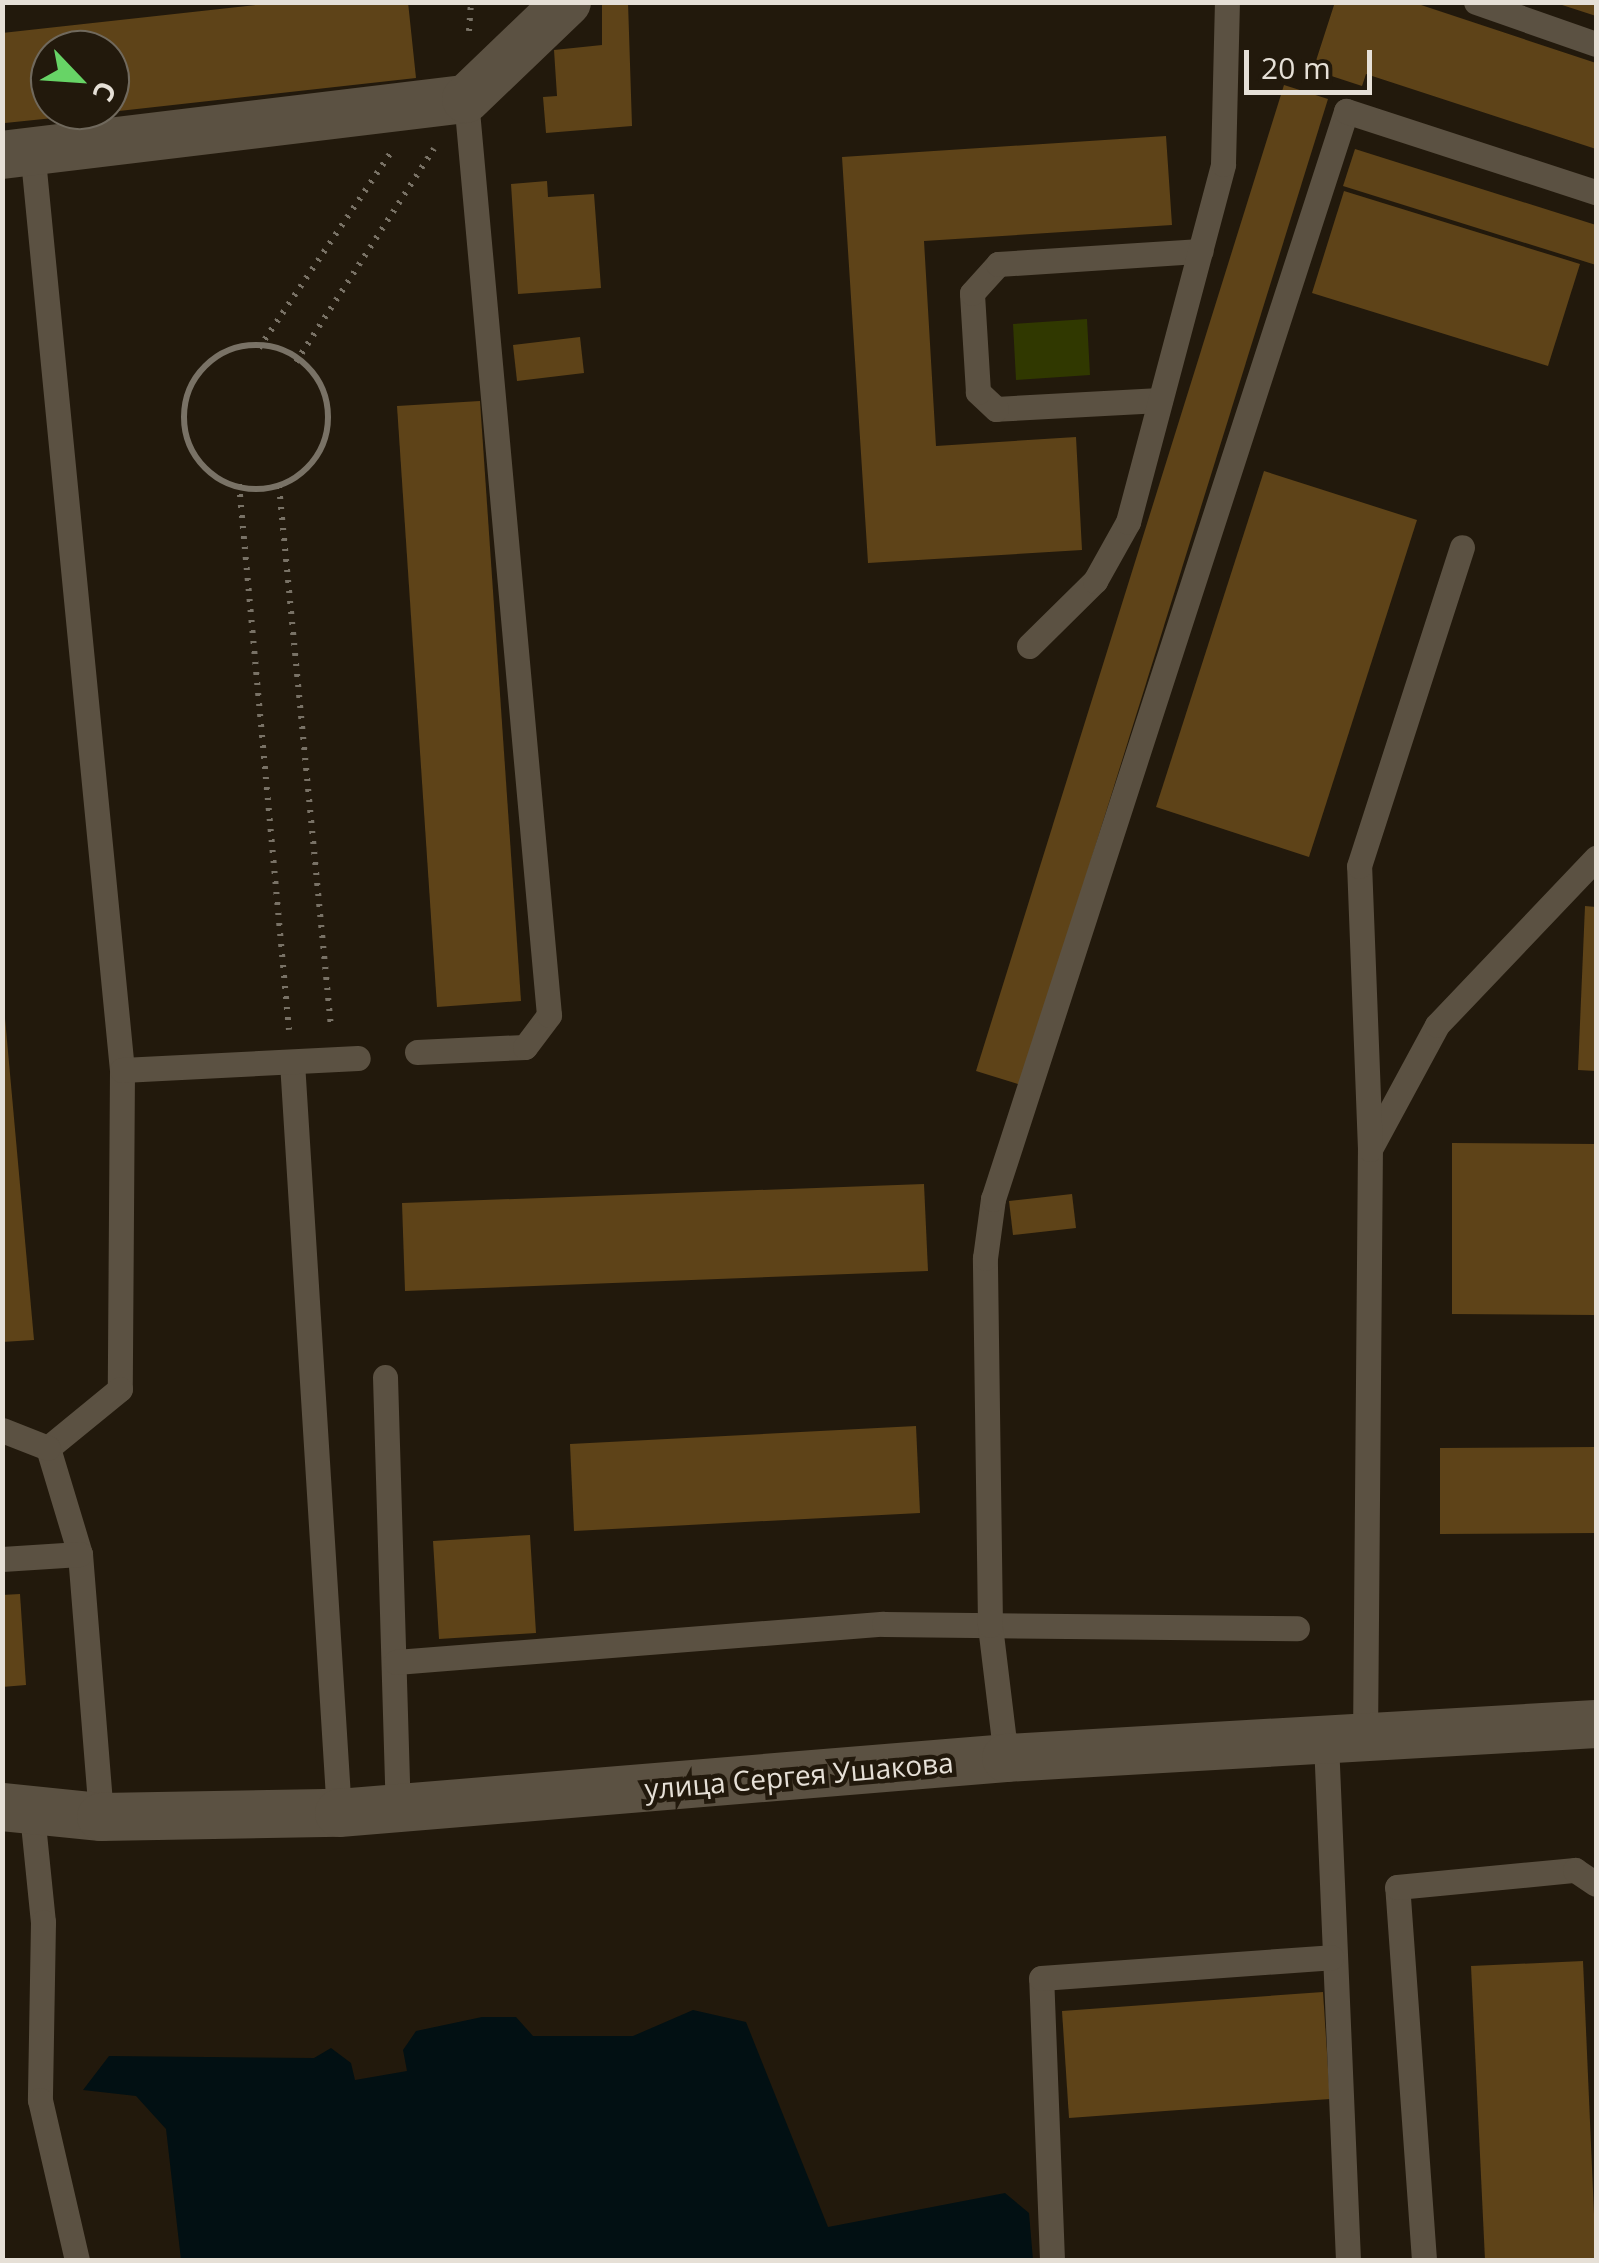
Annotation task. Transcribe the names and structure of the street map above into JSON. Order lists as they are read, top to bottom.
{
  "streets": {
    "street": ["улица Сергея Ушакова"]
  },
  "scale_bar": "20 m",
  "north": "bottom right"
}
